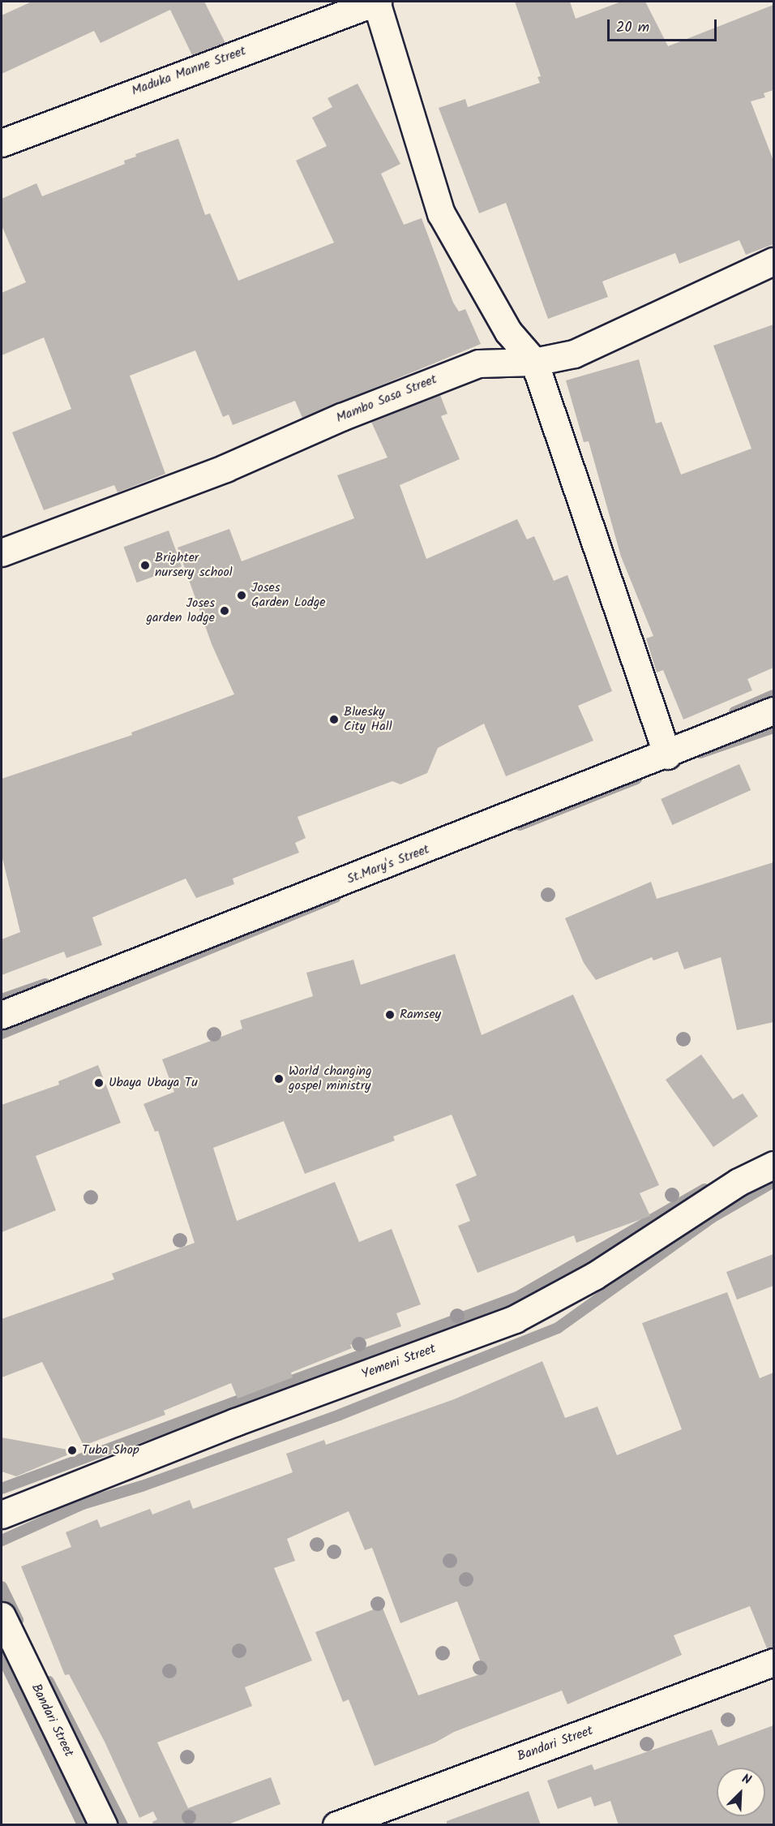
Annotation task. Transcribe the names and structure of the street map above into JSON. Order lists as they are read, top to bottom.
{
  "streets": {
    "street": [
      "Maduka Manne Street",
      "Mambo Sasa Street",
      "St.Mary's Street",
      "Yemeni Street",
      "Bandari Street"
    ]
  },
  "places": [
    "Brighter nursery school",
    "Joses Garden Lodge",
    "Joses garden lodge",
    "Bluesky City Hall",
    "Ramsey",
    "World changing gospel ministry",
    "Ubaya Ubaya Tu",
    "Tuba Shop"
  ],
  "scale_bar": "20 m",
  "north": "top right"
}
